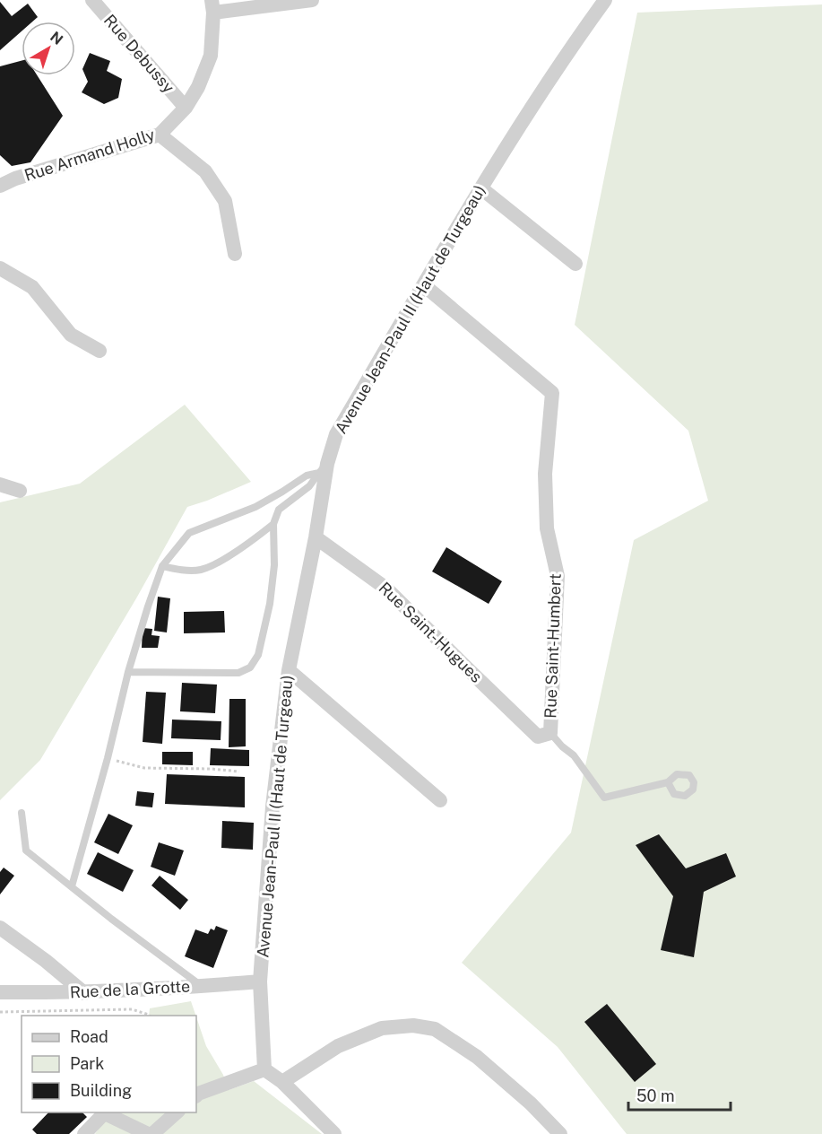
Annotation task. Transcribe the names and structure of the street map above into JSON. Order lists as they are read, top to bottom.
{
  "streets": {
    "street": [
      "Rue Debussy",
      "Rue Armand Holly",
      "Avenue Jean-Paul II (Haut de Turgeau)",
      "Rue Saint-Hugues",
      "Rue Saint-Humbert",
      "Rue de la Grotte"
    ]
  },
  "crossings": [
    ["Rue Debussy", "Rue Armand Holly"],
    ["Avenue Jean-Paul II (Haut de Turgeau)", "Rue Saint-Hugues"],
    ["Avenue Jean-Paul II (Haut de Turgeau)", "Rue Saint-Humbert"],
    ["Avenue Jean-Paul II (Haut de Turgeau)", "Rue de la Grotte"],
    ["Rue Saint-Hugues", "Rue Saint-Humbert"]
  ],
  "legend": ["Road", "Park", "Building"],
  "scale_bar": "50 m",
  "north": "top right"
}
